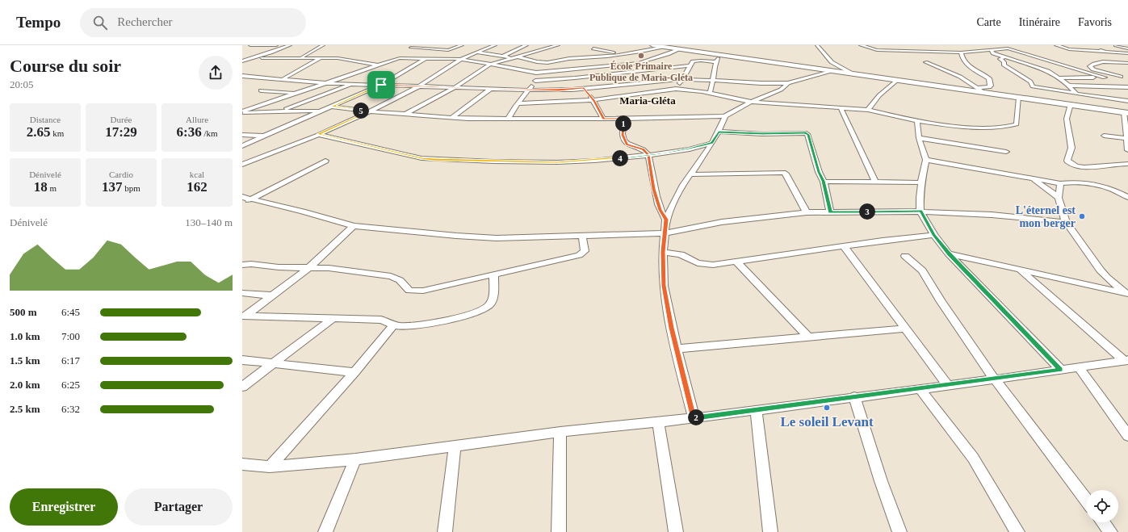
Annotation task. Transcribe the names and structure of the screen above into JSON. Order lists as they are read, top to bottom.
{
  "districts": ["Maria-Gléta"],
  "places": ["École Primaire Publique de Maria-Gléta", "L'éternel est mon berger", "Le soleil Levant"],
  "page": {
    "header": "Tempo",
    "search": "Rechercher",
    "nav": ["Carte", "Itinéraire", "Favoris"],
    "heading": ["Course du soir", "20:05"],
    "stats": [
      ["Distance", "2.65 km"],
      ["Durée", "17:29"],
      ["Allure", "6:36 /km"],
      ["Dénivelé", "18 m"],
      ["Cardio", "137 bpm"],
      ["kcal", "162"]
    ],
    "pins": [
      "5",
      "1",
      "4",
      "3",
      "2"
    ],
    "chart": ["Dénivelé", "130–140 m"],
    "list": [
      {
        "name": "500 m",
        "note": "6:45"
      },
      {
        "name": "1.0 km",
        "note": "7:00"
      },
      {
        "name": "1.5 km",
        "note": "6:17"
      },
      {
        "name": "2.0 km",
        "note": "6:25"
      },
      {
        "name": "2.5 km",
        "note": "6:32"
      }
    ],
    "buttons": ["Enregistrer", "Partager"]
  }
}
